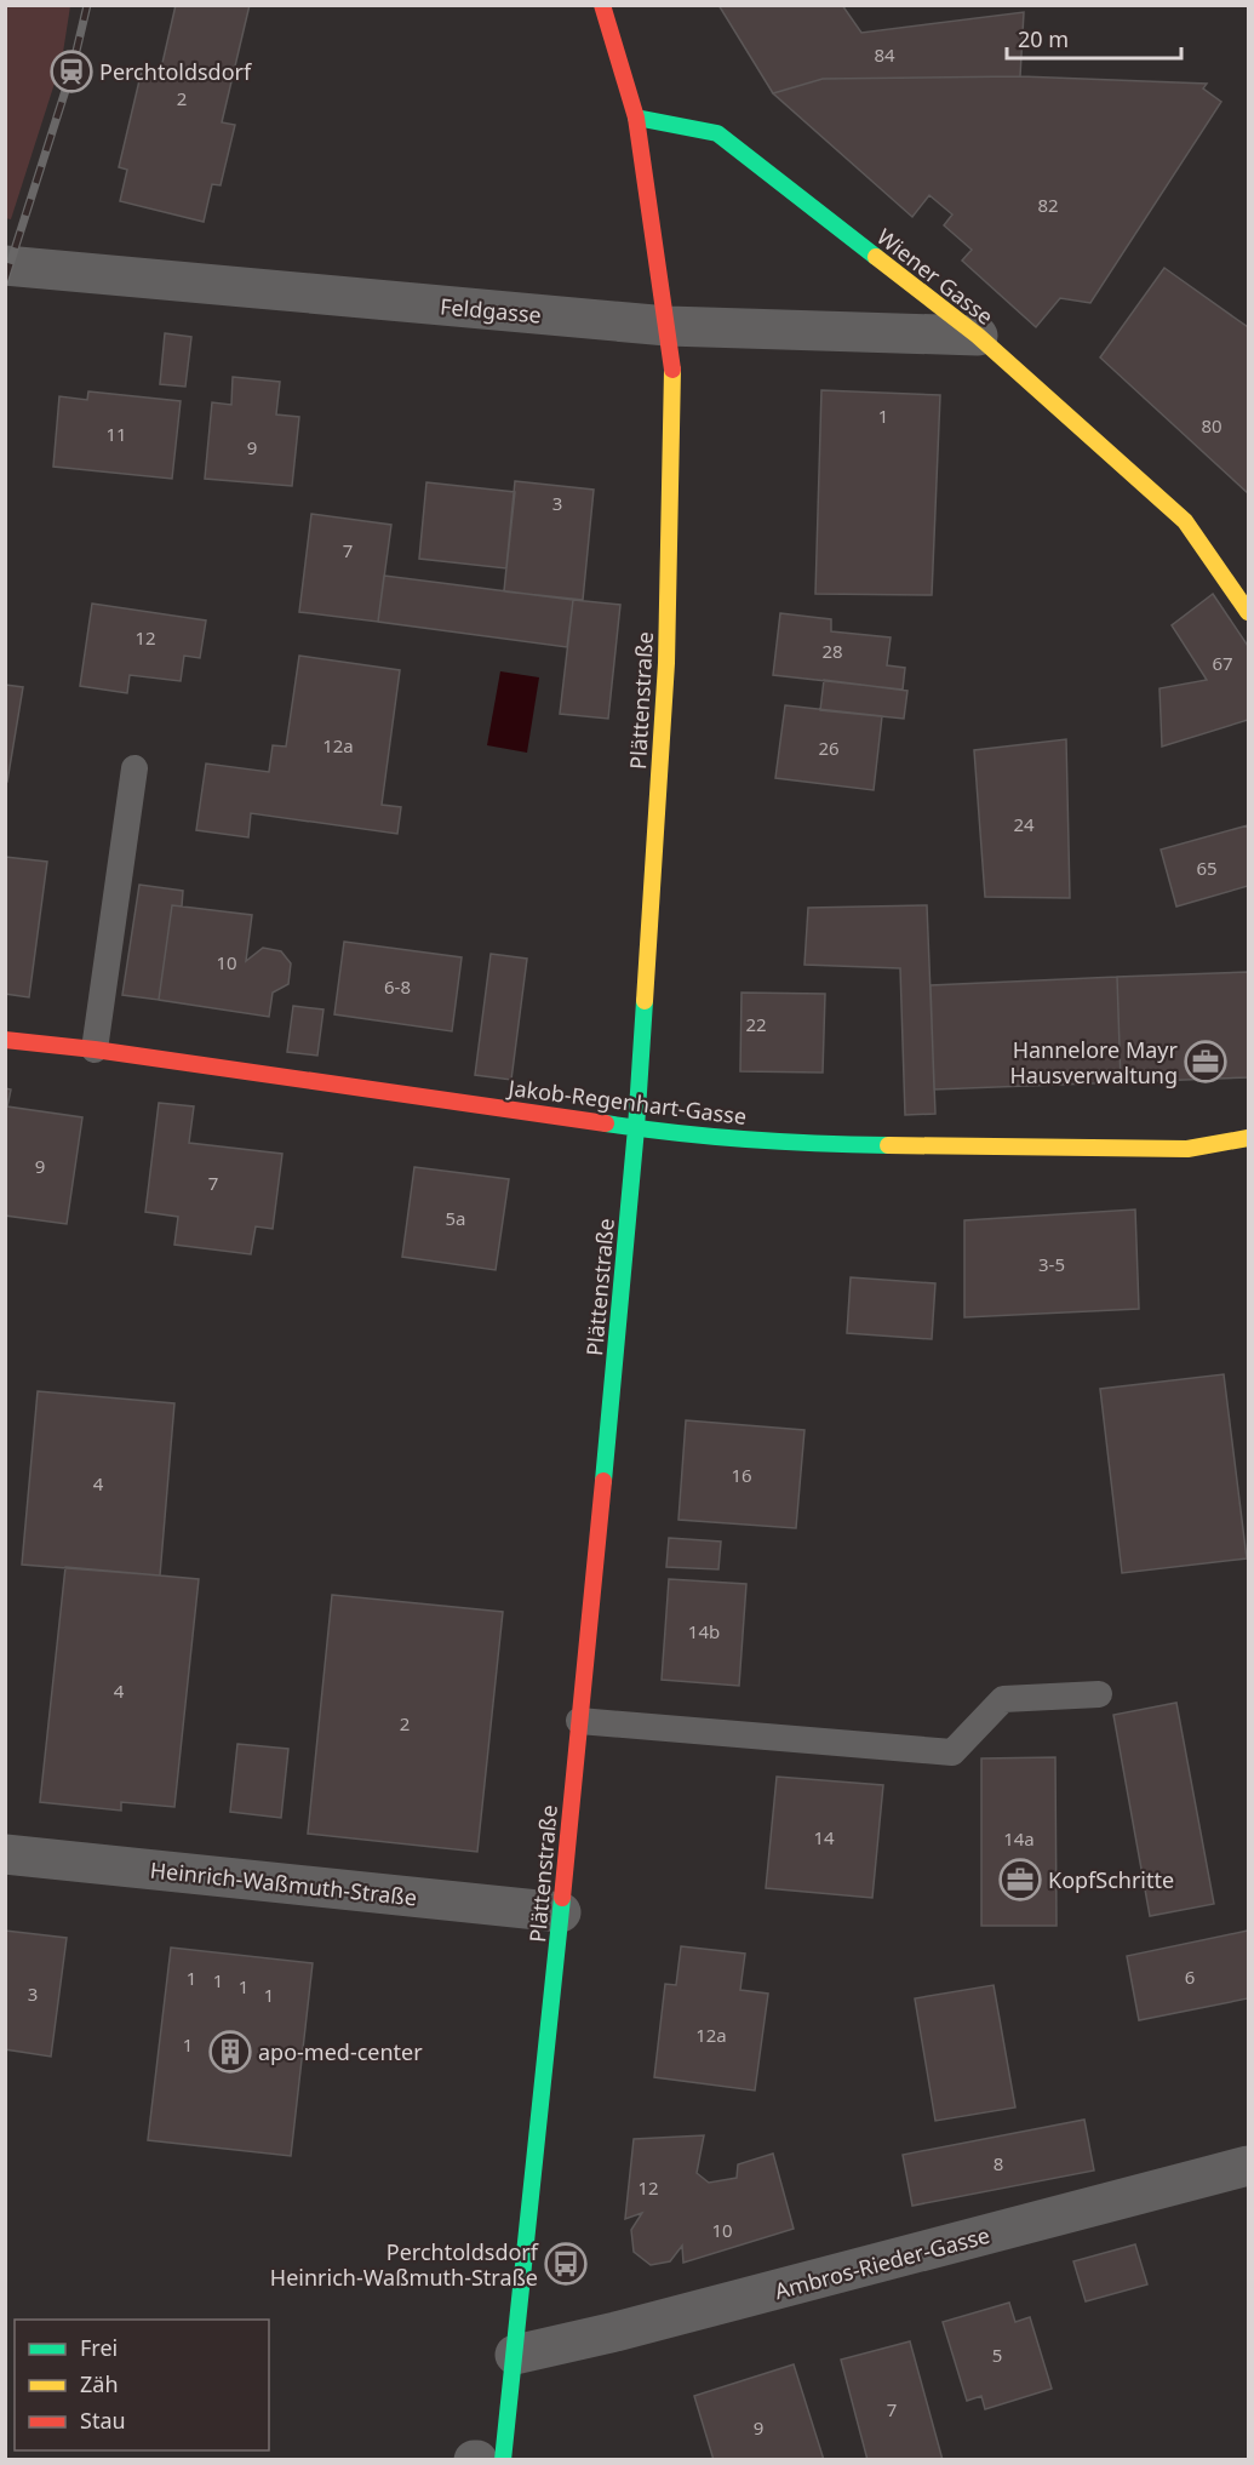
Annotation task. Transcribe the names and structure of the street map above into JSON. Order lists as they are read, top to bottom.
{
  "streets": {
    "main road": ["Wiener Gasse", "Plättenstraße", "Jakob-Regenhart-Gasse"],
    "street": ["Feldgasse", "Heinrich-Waßmuth-Straße", "Ambros-Rieder-Gasse"]
  },
  "crossings": [
    ["Wiener Gasse", "Feldgasse"],
    ["Wiener Gasse", "Plättenstraße"],
    ["Feldgasse", "Plättenstraße"],
    ["Plättenstraße", "Jakob-Regenhart-Gasse"],
    ["Plättenstraße", "Heinrich-Waßmuth-Straße"],
    ["Plättenstraße", "Ambros-Rieder-Gasse"]
  ],
  "places": {
    "station": ["Perchtoldsdorf"],
    "office": ["Hannelore Mayr Hausverwaltung", "KopfSchritte"],
    "building": ["apo-med-center"],
    "bus stop": ["Perchtoldsdorf Heinrich-Waßmuth-Straße"]
  },
  "house_numbers": [
    "84",
    "2",
    "82",
    "1",
    "80",
    "11",
    "9",
    "3",
    "7",
    "12",
    "28",
    "67",
    "12a",
    "26",
    "24",
    "65",
    "10",
    "6-8",
    "22",
    "9",
    "7",
    "5a",
    "3-5",
    "16",
    "4",
    "14b",
    "4",
    "2",
    "14",
    "14a",
    "6",
    "1",
    "1",
    "1",
    "3",
    "1",
    "12a",
    "1",
    "8",
    "12",
    "10",
    "5",
    "7",
    "9"
  ],
  "legend": ["Frei", "Zäh", "Stau"],
  "scale_bar": "20 m"
}
